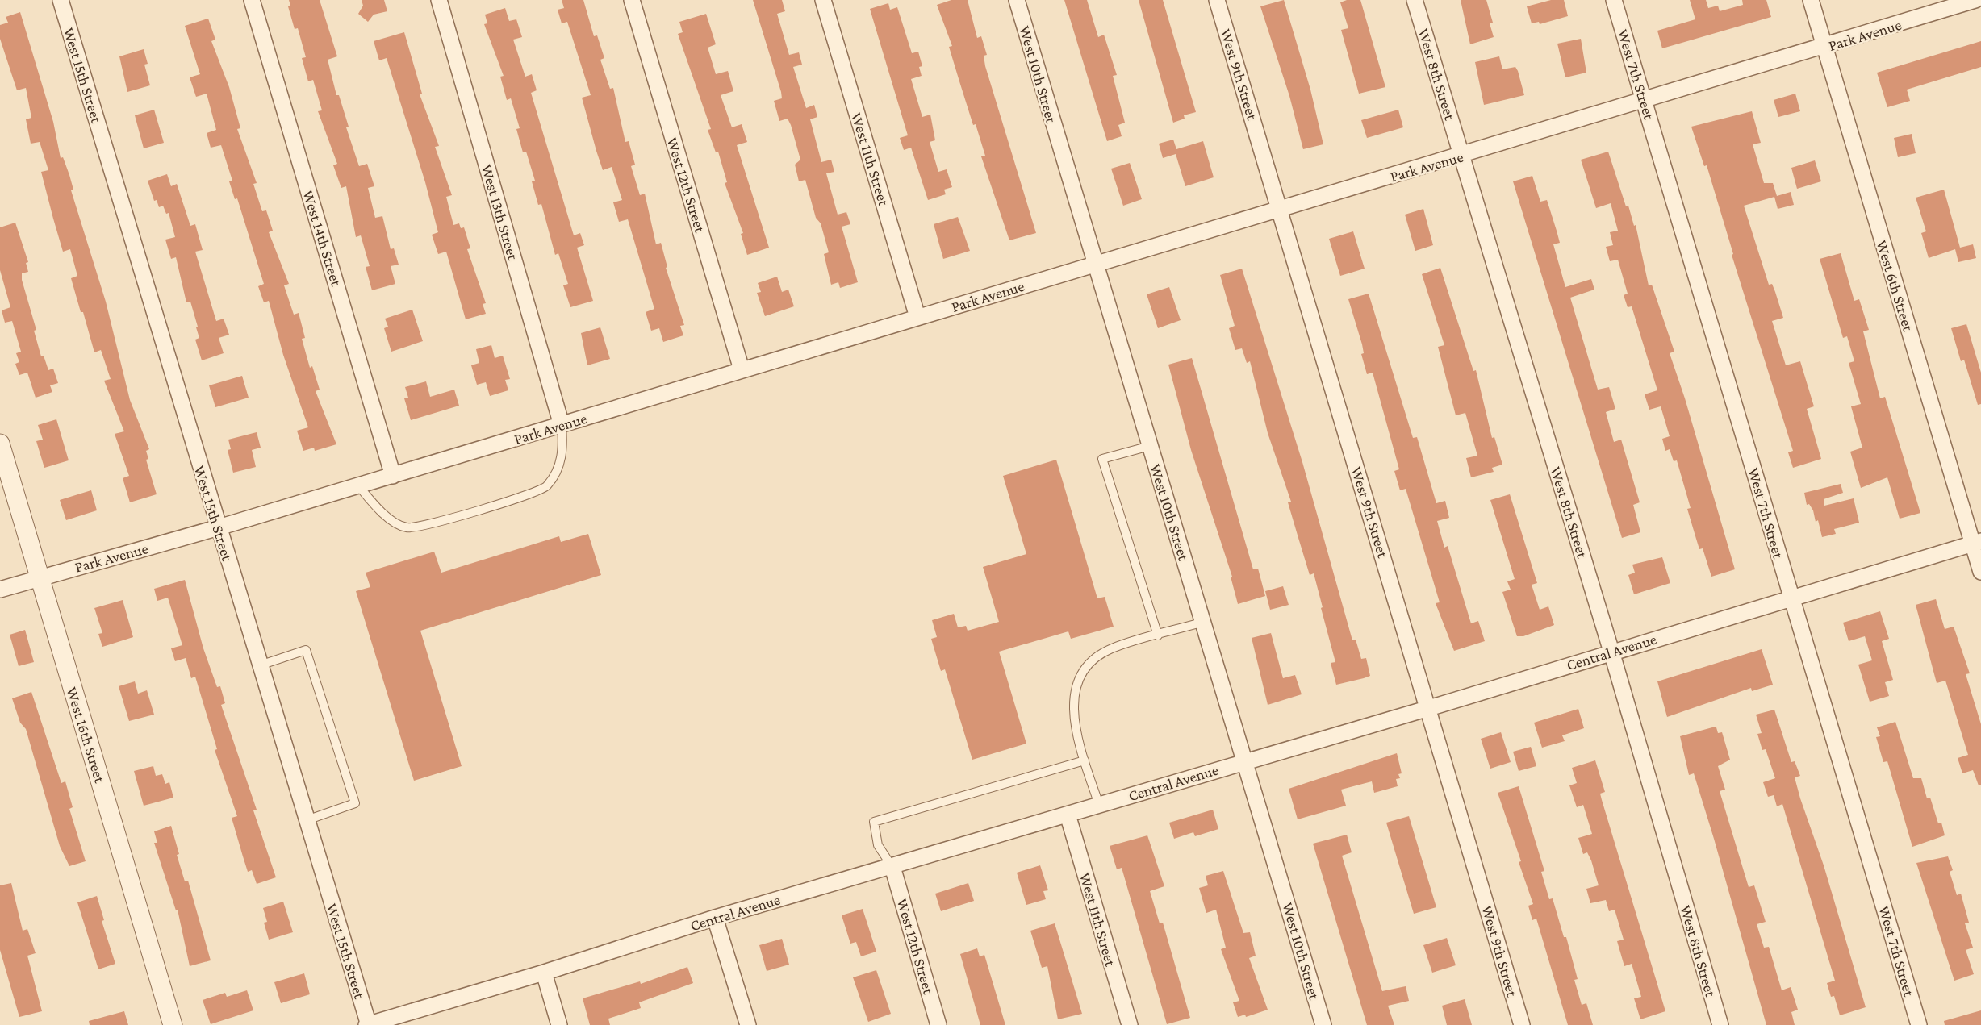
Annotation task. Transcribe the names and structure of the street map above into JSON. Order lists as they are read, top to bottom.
{
  "streets": {
    "street": [
      "Park Avenue",
      "West 10th Street",
      "West 9th Street",
      "West 8th Street",
      "West 7th Street",
      "West 15th Street",
      "West 11th Street",
      "West 12th Street",
      "West 13th Street",
      "West 14th Street",
      "West 6th Street",
      "Central Avenue",
      "West 16th Street"
    ]
  },
  "crossings": [
    ["Park Avenue", "West 10th Street"],
    ["Park Avenue", "West 9th Street"],
    ["Park Avenue", "West 8th Street"],
    ["Park Avenue", "West 7th Street"],
    ["Park Avenue", "West 15th Street"],
    ["Park Avenue", "West 11th Street"],
    ["Park Avenue", "West 12th Street"],
    ["Park Avenue", "West 13th Street"],
    ["Park Avenue", "West 14th Street"],
    ["Park Avenue", "West 6th Street"],
    ["Park Avenue", "West 16th Street"],
    ["West 10th Street", "Central Avenue"],
    ["West 9th Street", "Central Avenue"],
    ["West 8th Street", "Central Avenue"],
    ["West 7th Street", "Central Avenue"],
    ["West 15th Street", "Central Avenue"],
    ["West 11th Street", "Central Avenue"],
    ["West 12th Street", "Central Avenue"],
    ["West 6th Street", "Central Avenue"]
  ]
}
